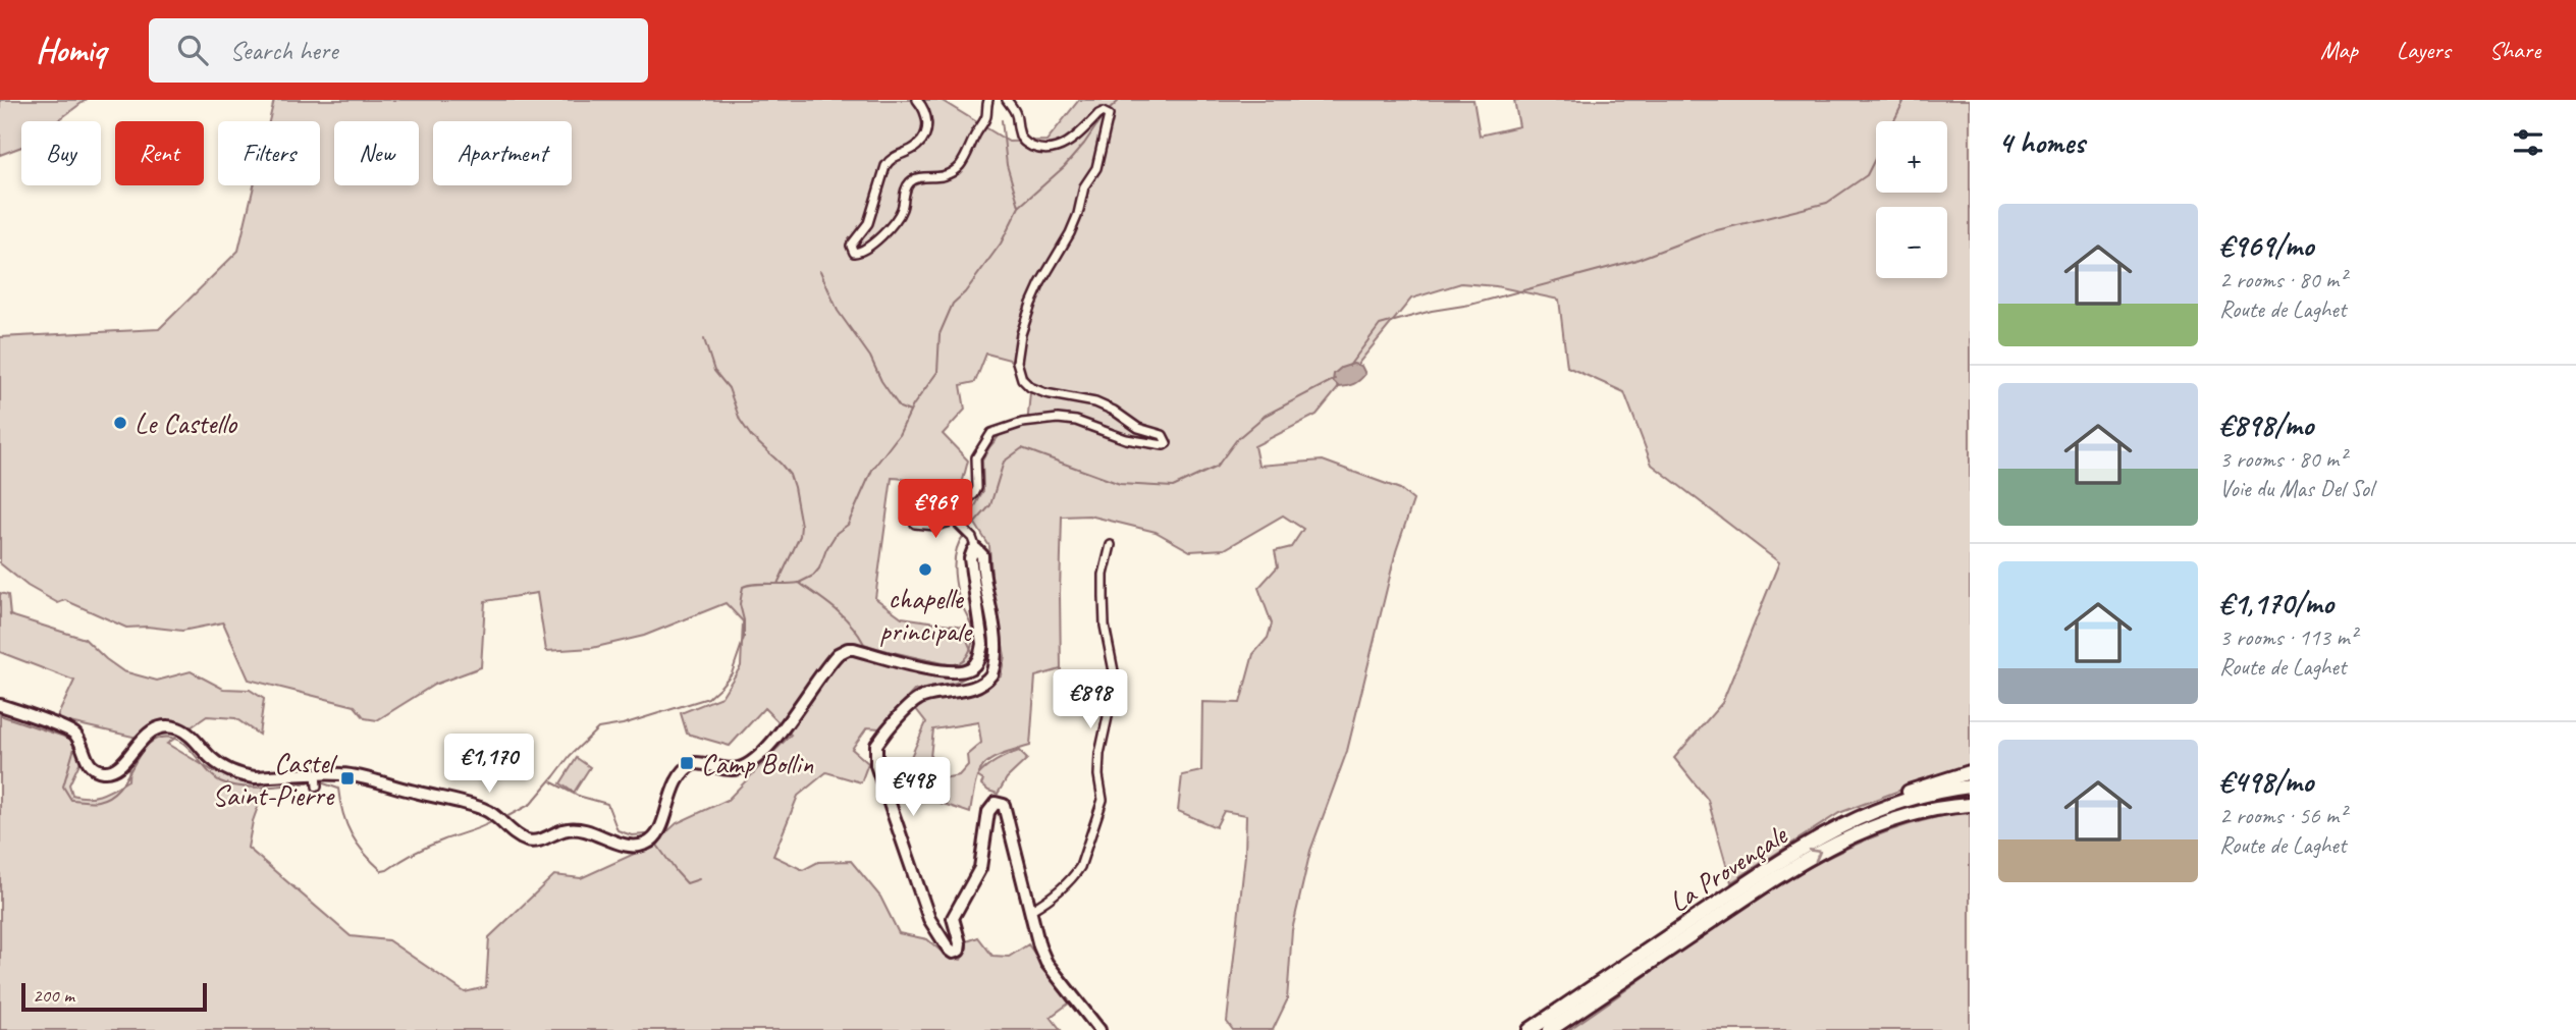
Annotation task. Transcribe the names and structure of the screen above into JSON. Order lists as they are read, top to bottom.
{
  "streets": {
    "highway": ["La Provençale"]
  },
  "places": {
    "other": ["Le Castello", "chapelle principale"],
    "transit": ["Camp Bollin", "Castel Saint-Pierre"]
  },
  "scale_bar": "200 m",
  "page": {
    "header": "Homiq",
    "search": "Search here",
    "nav": ["Map", "Layers", "Share"],
    "heading": "4 homes",
    "map_buttons": ["+", "−"],
    "chip": [
      "Buy",
      "Rent",
      "Filters",
      "New",
      "Apartment"
    ],
    "list": [
      {
        "name": "€969/mo",
        "note": "2 rooms · 80 m² · Route de Laghet"
      },
      {
        "name": "€898/mo",
        "note": "3 rooms · 80 m² · Voie du Mas Del Sol"
      },
      {
        "name": "€1,170/mo",
        "note": "3 rooms · 113 m² · Route de Laghet"
      },
      {
        "name": "€498/mo",
        "note": "2 rooms · 56 m² · Route de Laghet"
      }
    ],
    "price": [
      "€969",
      "€898",
      "€1,170",
      "€498"
    ],
    "scale": "200 m"
  }
}
